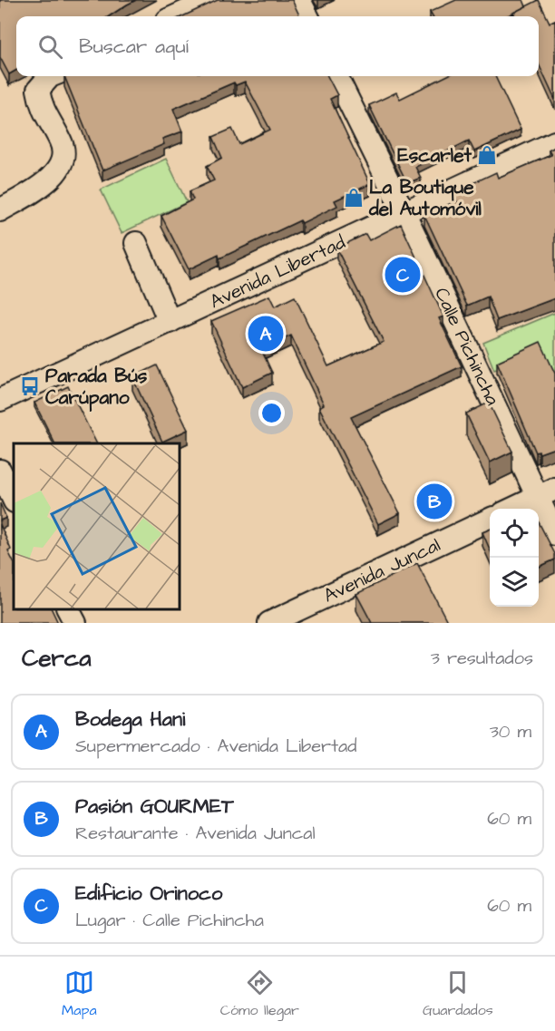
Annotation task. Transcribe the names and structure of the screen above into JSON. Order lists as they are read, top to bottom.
{
  "streets": {
    "street": ["Avenida Libertad", "Calle Pichincha", "Avenida Juncal"]
  },
  "crossings": [
    ["Avenida Libertad", "Calle Pichincha"]
  ],
  "places": {
    "shop": ["Escarlet", "La Boutique del Automóvil"],
    "bus stop": ["Parada Bús Carúpano"]
  },
  "page": {
    "search": "Buscar aquí",
    "pins": ["C", "A", "B"],
    "heading": ["Cerca", "3 resultados"],
    "list": [
      {
        "mark": "A",
        "name": "Bodega Hani",
        "note": "Supermercado · Avenida Libertad",
        "value": "30 m"
      },
      {
        "mark": "B",
        "name": "Pasión GOURMET",
        "note": "Restaurante · Avenida Juncal",
        "value": "60 m"
      },
      {
        "mark": "C",
        "name": "Edificio Orinoco",
        "note": "Lugar · Calle Pichincha",
        "value": "60 m"
      }
    ],
    "nav": ["Mapa", "Cómo llegar", "Guardados"]
  }
}
